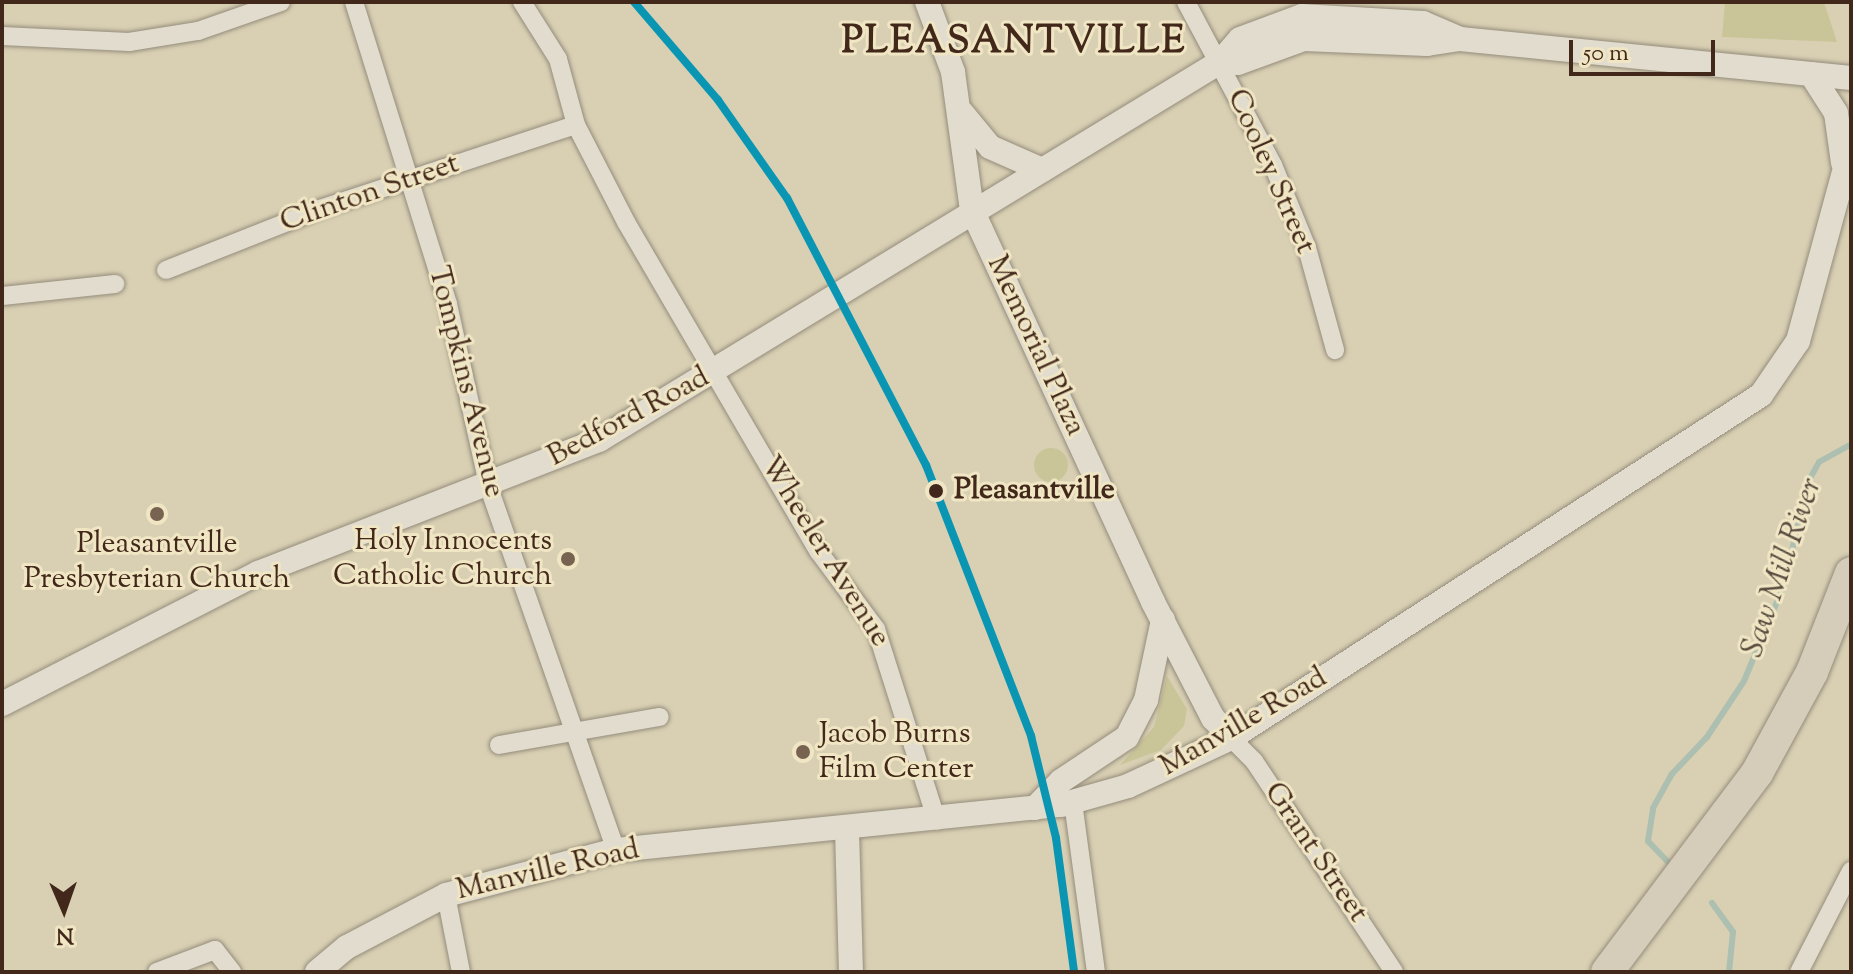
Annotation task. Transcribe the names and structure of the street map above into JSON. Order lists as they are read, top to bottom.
{
  "streets": {
    "main road": ["Memorial Plaza", "Bedford Road", "Manville Road"],
    "street": [
      "Cooley Street",
      "Clinton Street",
      "Tompkins Avenue",
      "Wheeler Avenue",
      "Grant Street"
    ]
  },
  "crossings": [
    ["Cooley Street", "Bedford Road"],
    ["Clinton Street", "Tompkins Avenue"],
    ["Clinton Street", "Wheeler Avenue"],
    ["Memorial Plaza", "Bedford Road"],
    ["Memorial Plaza", "Manville Road"],
    ["Memorial Plaza", "Grant Street"],
    ["Tompkins Avenue", "Bedford Road"],
    ["Tompkins Avenue", "Manville Road"],
    ["Bedford Road", "Wheeler Avenue"],
    ["Wheeler Avenue", "Manville Road"],
    ["Manville Road", "Grant Street"]
  ],
  "districts": ["PLEASANTVILLE"],
  "water": ["Saw Mill River"],
  "places": [
    "Pleasantville",
    "Pleasantville Presbyterian Church",
    "Holy Innocents Catholic Church",
    "Jacob Burns Film Center"
  ],
  "scale_bar": "50 m",
  "north": "bottom"
}
